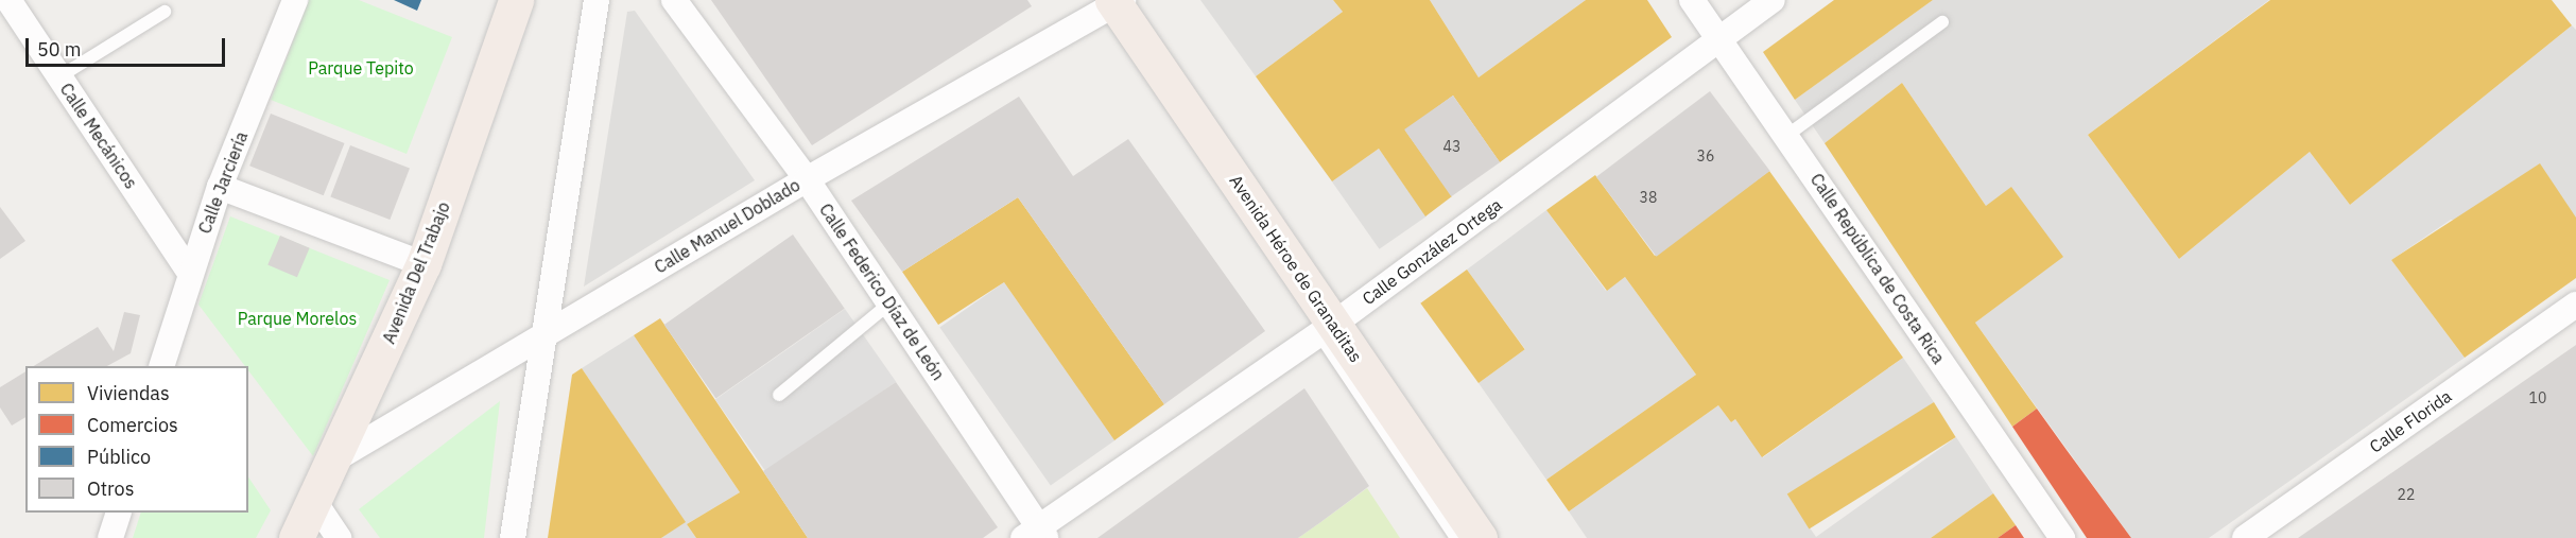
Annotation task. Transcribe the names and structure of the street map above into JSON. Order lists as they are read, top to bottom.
{
  "streets": {
    "main road": ["Avenida Héroe de Granaditas", "Avenida Del Trabajo"],
    "street": [
      "Calle Mecánicos",
      "Calle Jarciería",
      "Calle Manuel Doblado",
      "Calle González Ortega",
      "Calle República de Costa Rica",
      "Calle Federico Díaz de León",
      "Calle Florida"
    ]
  },
  "crossings": [
    ["Calle Mecánicos", "Calle Jarciería"],
    ["Calle Manuel Doblado", "Avenida Héroe de Granaditas"],
    ["Calle Manuel Doblado", "Avenida Del Trabajo"],
    ["Calle Manuel Doblado", "Calle Federico Díaz de León"],
    ["Calle González Ortega", "Avenida Héroe de Granaditas"],
    ["Calle González Ortega", "Calle República de Costa Rica"],
    ["Calle González Ortega", "Calle Federico Díaz de León"]
  ],
  "parks": ["Parque Tepito", "Parque Morelos"],
  "house_numbers": [
    "43",
    "36",
    "38",
    "10",
    "22"
  ],
  "legend": [
    "Viviendas",
    "Comercios",
    "Público",
    "Otros"
  ],
  "scale_bar": "50 m"
}
